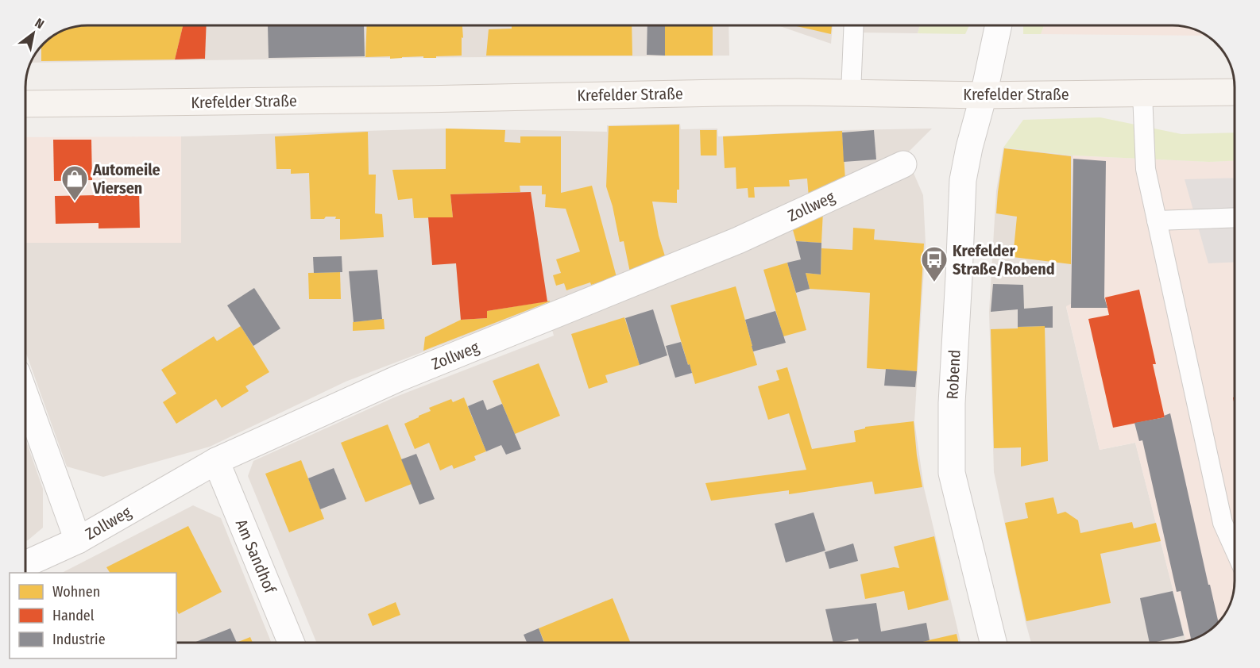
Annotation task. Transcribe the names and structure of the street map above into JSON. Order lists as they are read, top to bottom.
{
  "streets": {
    "main road": ["Krefelder Straße"],
    "street": ["Zollweg", "Robend", "Am Sandhof"]
  },
  "crossings": [
    ["Krefelder Straße", "Robend"],
    ["Zollweg", "Am Sandhof"]
  ],
  "places": {
    "shop": ["Automeile Viersen"],
    "bus stop": ["Krefelder Straße/Robend"]
  },
  "legend": ["Wohnen", "Handel", "Industrie"],
  "north": "top right"
}
